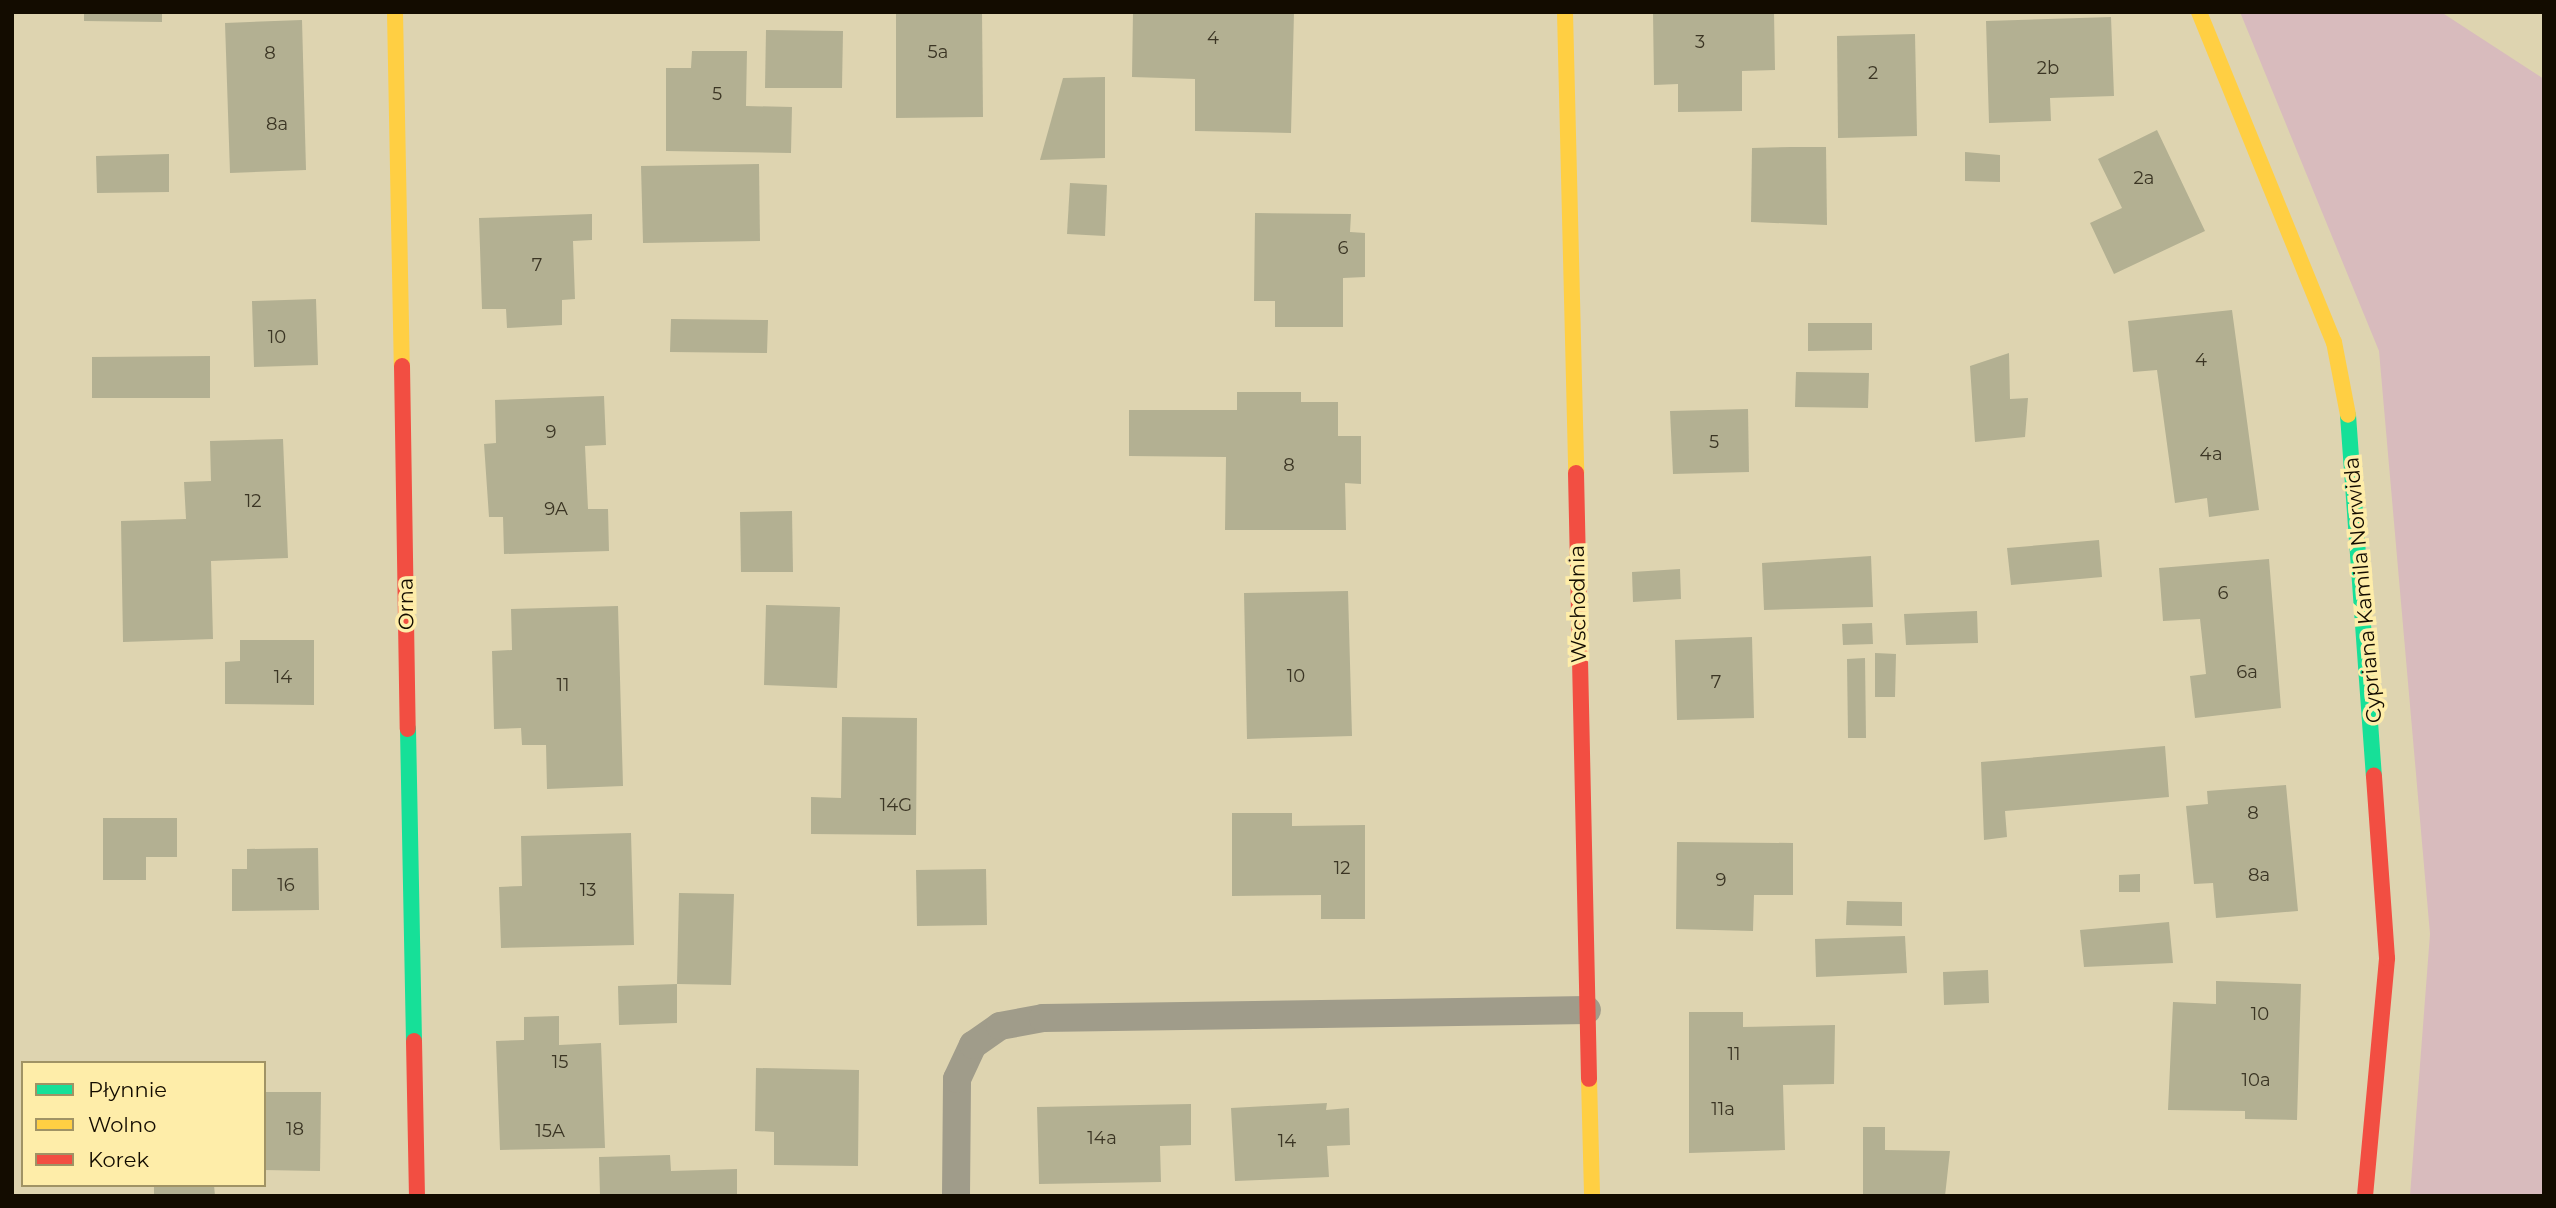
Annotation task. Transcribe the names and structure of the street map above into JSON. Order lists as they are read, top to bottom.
{
  "streets": {
    "street": ["Cypriana Kamila Norwida", "Orna", "Wschodnia"]
  },
  "house_numbers": [
    "4",
    "3",
    "5a",
    "8",
    "2b",
    "2",
    "5",
    "8a",
    "2a",
    "6",
    "7",
    "10",
    "4",
    "9",
    "5",
    "4a",
    "8",
    "12",
    "9A",
    "6",
    "6a",
    "10",
    "14",
    "7",
    "11",
    "14G",
    "8",
    "12",
    "8a",
    "9",
    "16",
    "13",
    "10",
    "11",
    "15",
    "10a",
    "11a",
    "18",
    "15A",
    "14a",
    "14"
  ],
  "legend": ["Płynnie", "Wolno", "Korek"]
}
